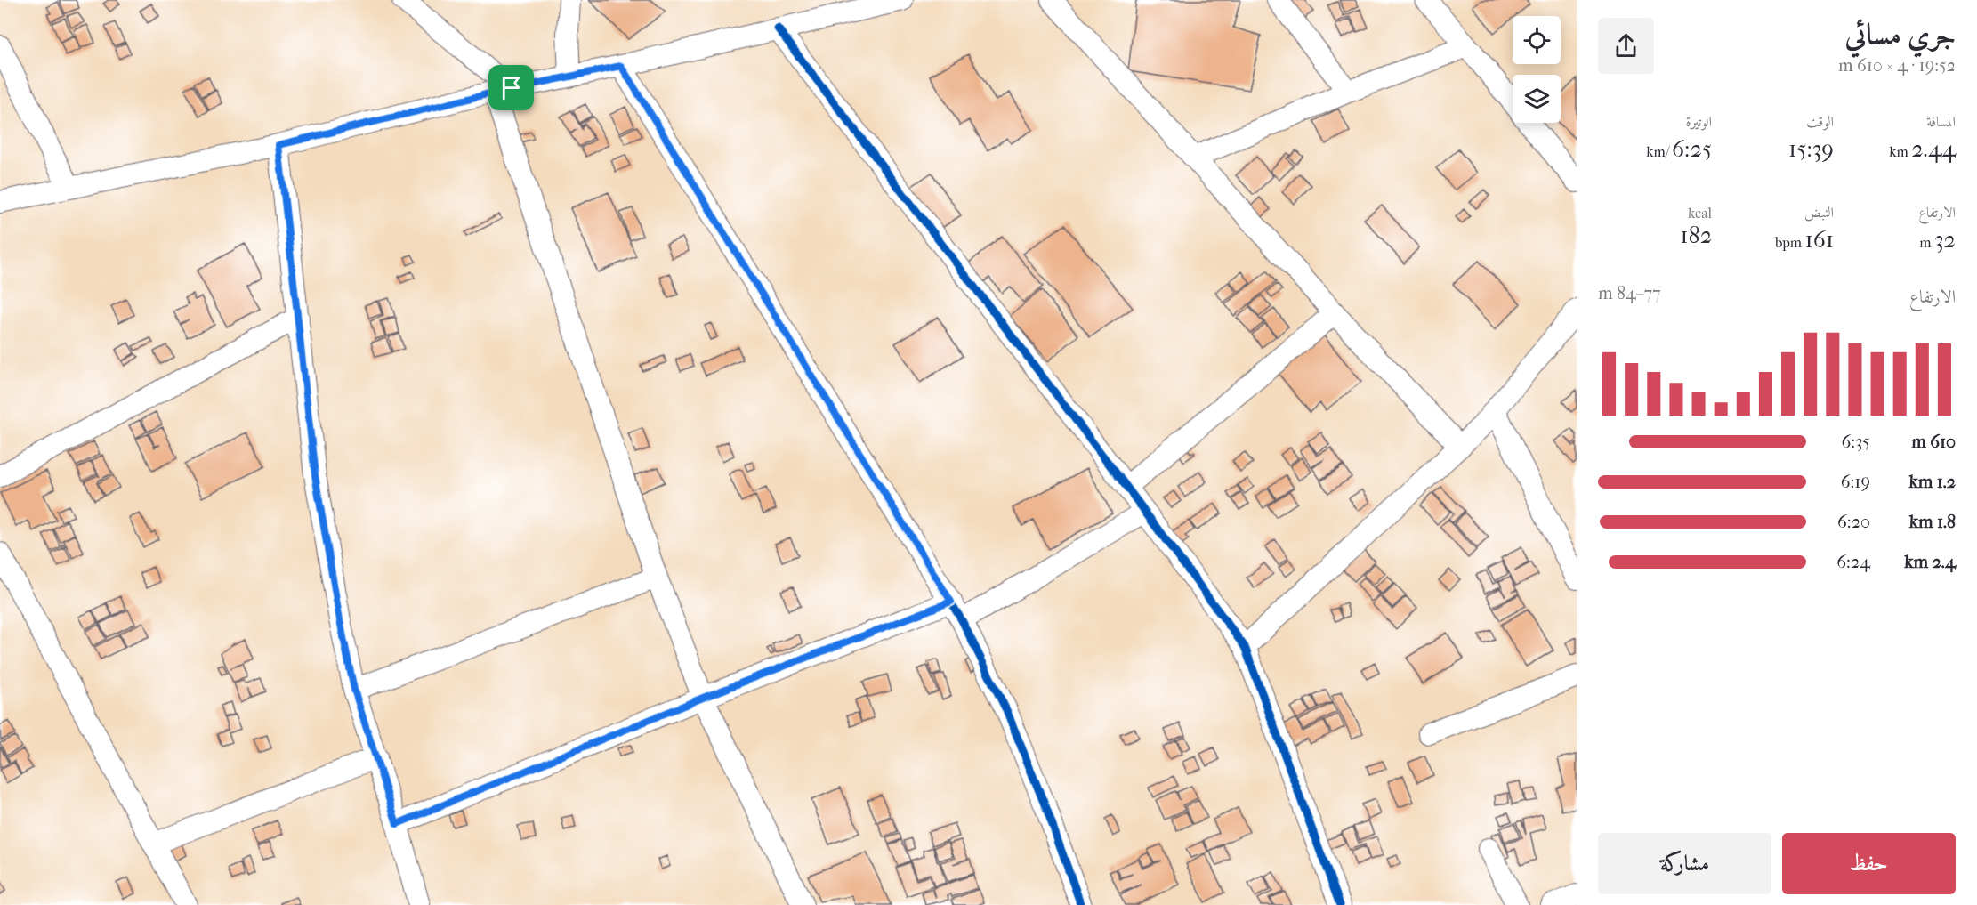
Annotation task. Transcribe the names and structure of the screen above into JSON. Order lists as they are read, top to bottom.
{
  "page": {
    "heading": ["جري مسائي", "19:52 · 4 × 610 m"],
    "stats": [
      ["المسافة", "2.44 km"],
      ["الوقت", "15:39"],
      ["الوتيرة", "6:25 /km"],
      ["الارتفاع", "32 m"],
      ["النبض", "161 bpm"],
      ["kcal", "182"]
    ],
    "chart": ["الارتفاع", "77–84 m"],
    "list": [
      {
        "name": "610 m",
        "note": "6:35"
      },
      {
        "name": "1.2 km",
        "note": "6:19"
      },
      {
        "name": "1.8 km",
        "note": "6:20"
      },
      {
        "name": "2.4 km",
        "note": "6:24"
      }
    ],
    "buttons": ["حفظ", "مشاركة"]
  }
}
